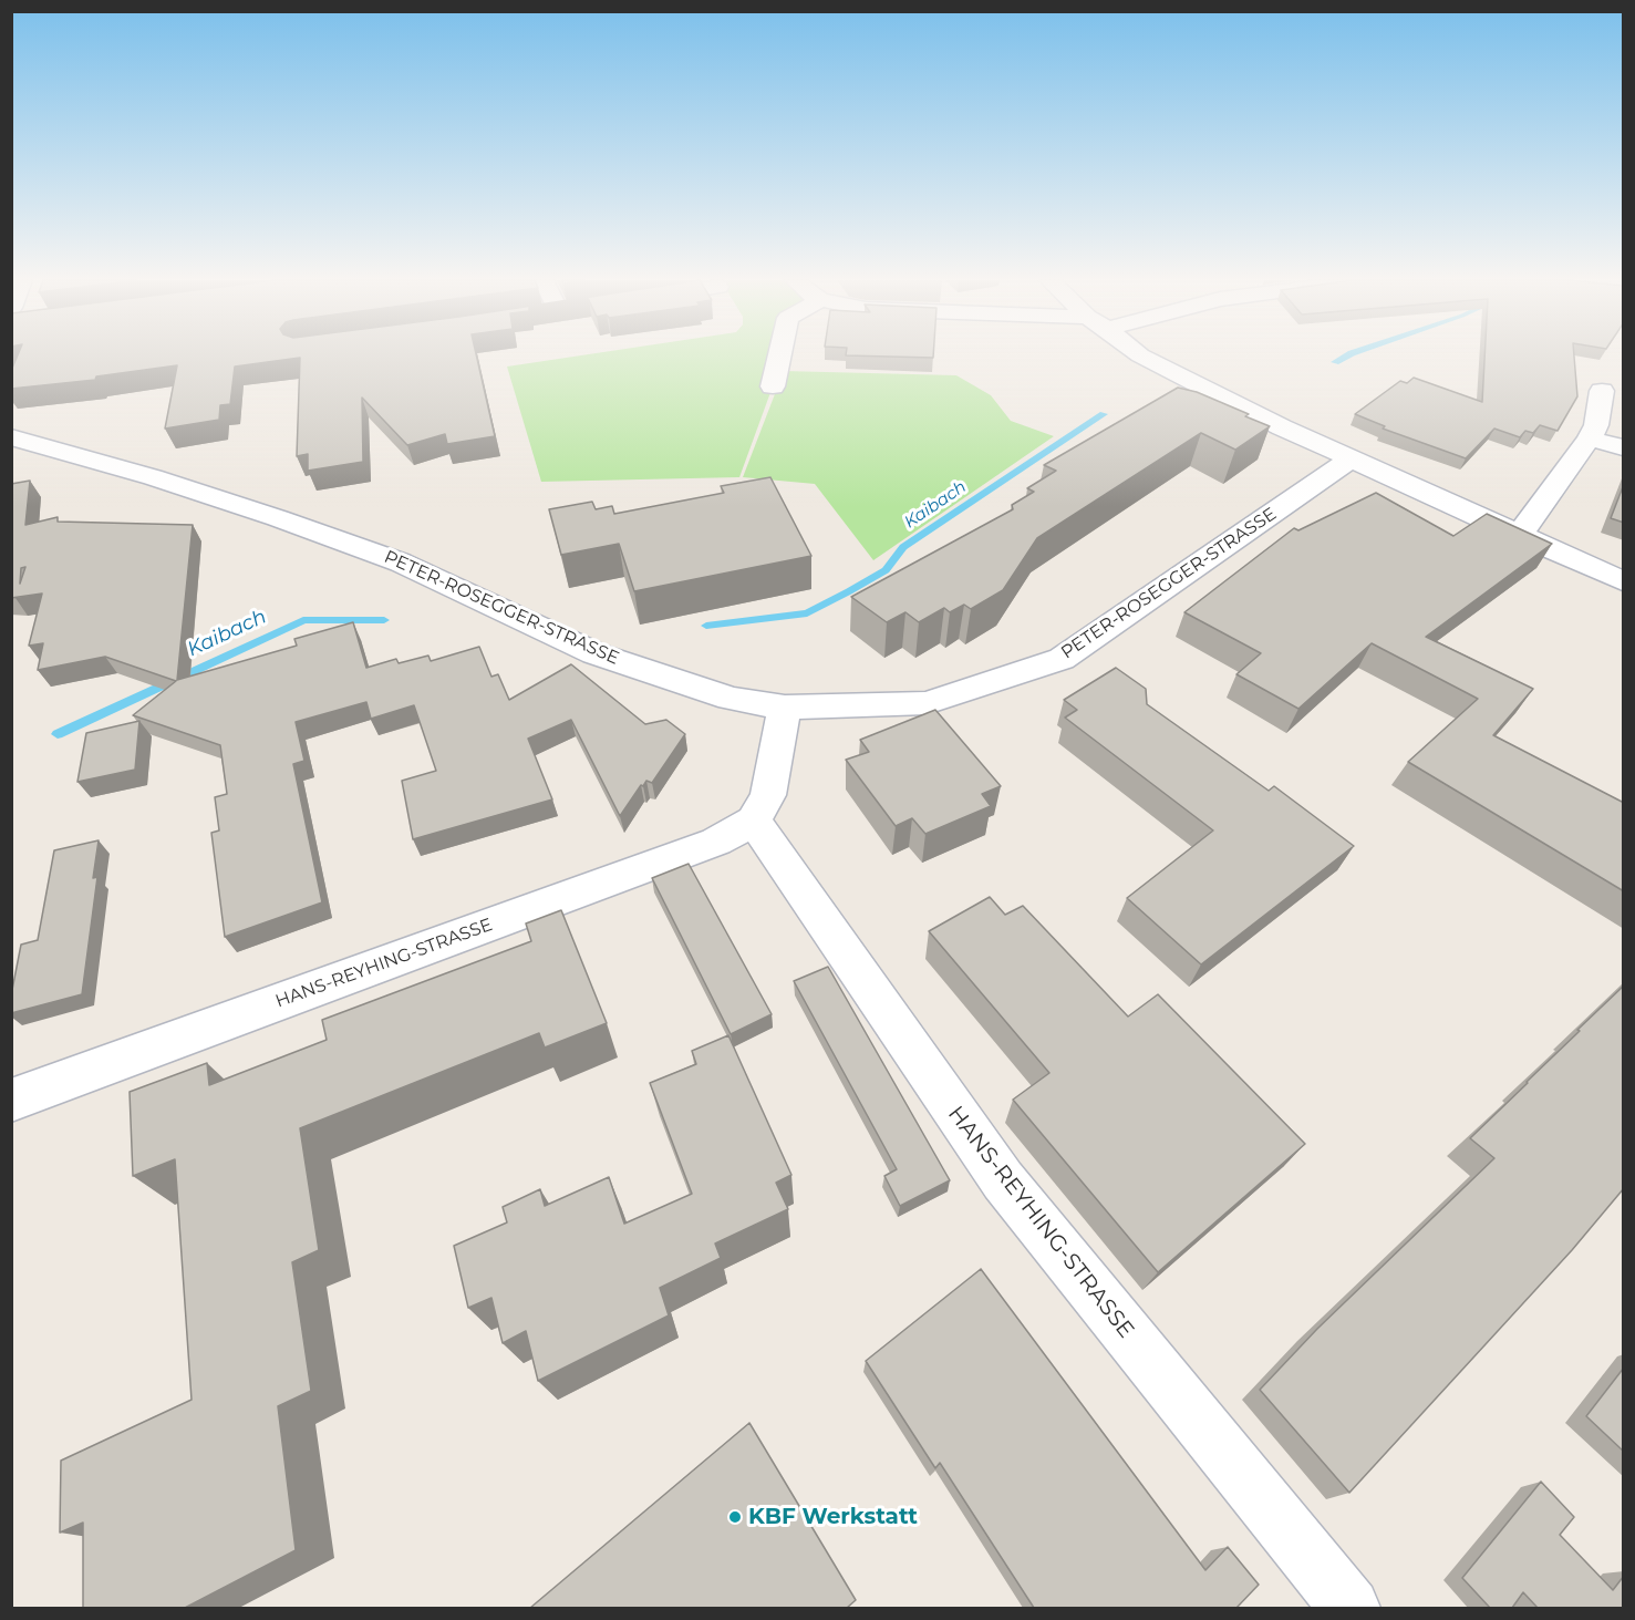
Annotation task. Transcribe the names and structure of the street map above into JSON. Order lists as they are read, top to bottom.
{
  "streets": {
    "street": ["PETER-ROSEGGER-STRASSE", "HANS-REYHING-STRASSE"]
  },
  "water": ["Kaibach"],
  "places": ["KBF Werkstatt"]
}
